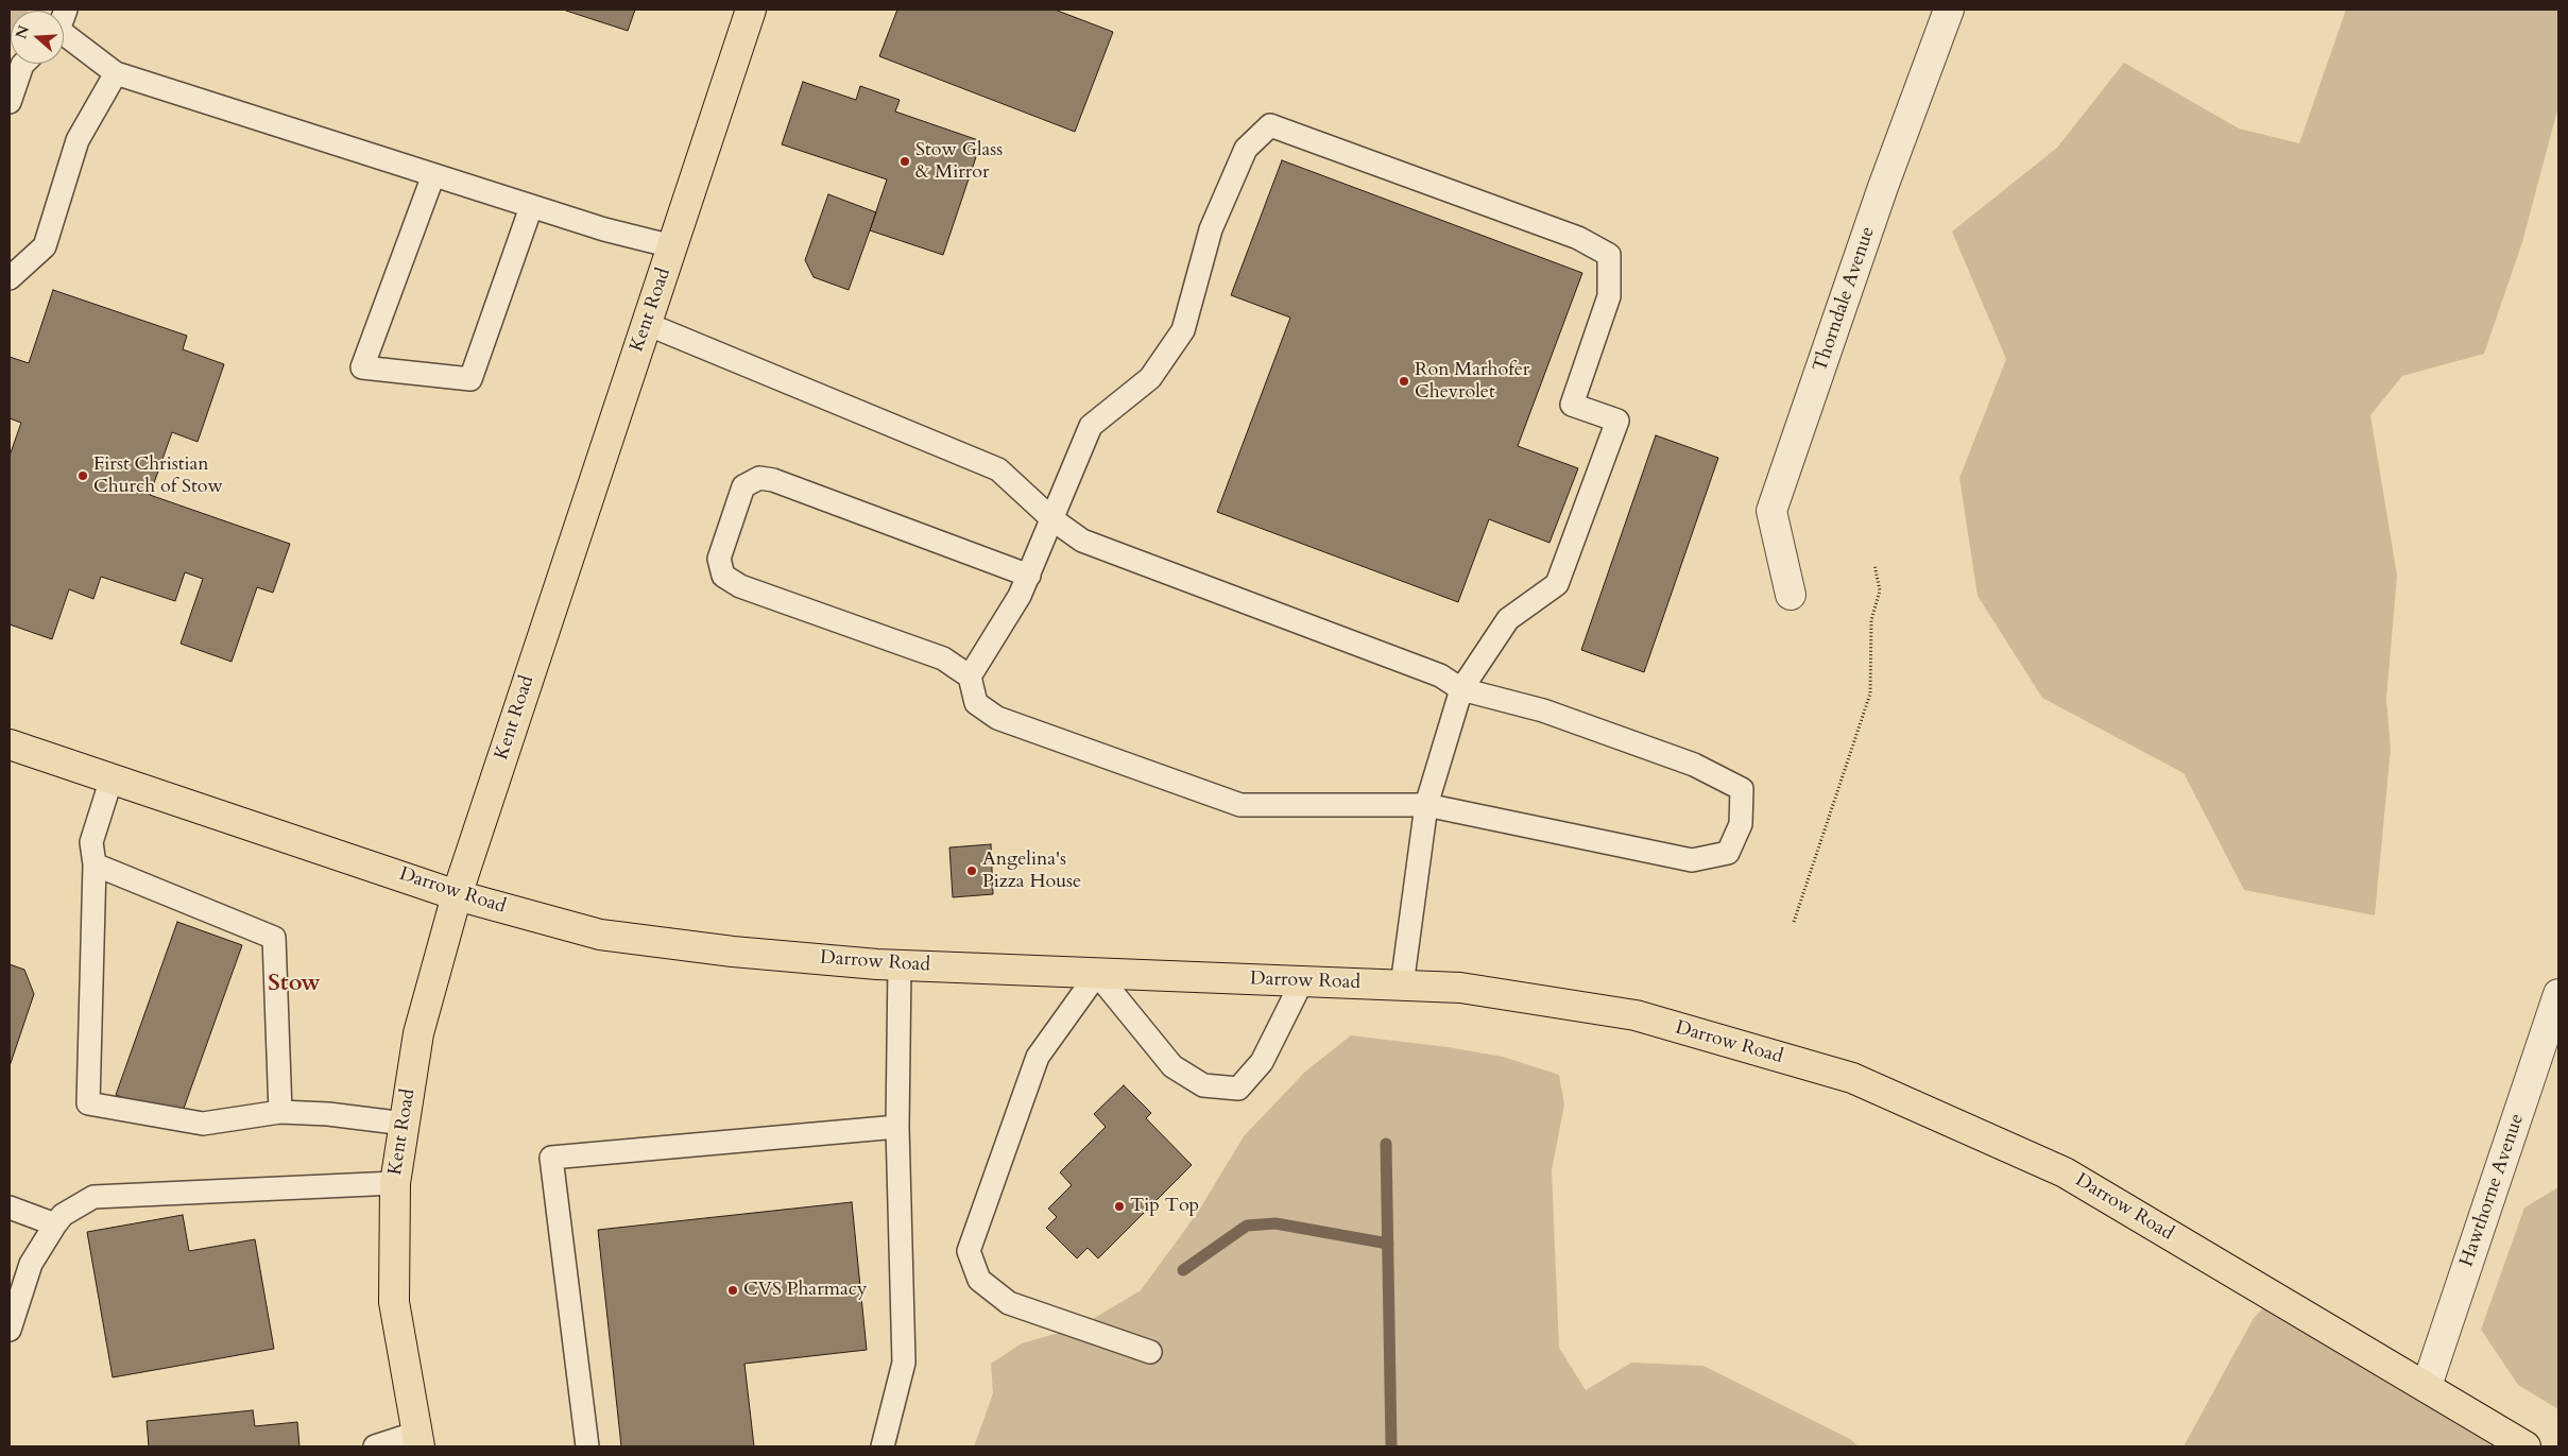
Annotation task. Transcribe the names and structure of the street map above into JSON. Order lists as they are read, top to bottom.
{
  "streets": {
    "main road": ["Kent Road", "Darrow Road"],
    "street": ["Thorndale Avenue", "Hawthorne Avenue"]
  },
  "crossings": [
    ["Kent Road", "Darrow Road"],
    ["Darrow Road", "Hawthorne Avenue"]
  ],
  "districts": ["Stow"],
  "places": [
    "Stow Glass & Mirror",
    "Ron Marhofer Chevrolet",
    "First Christian Church of Stow",
    "Angelina's Pizza House",
    "Tip Top",
    "CVS Pharmacy"
  ],
  "north": "left"
}
